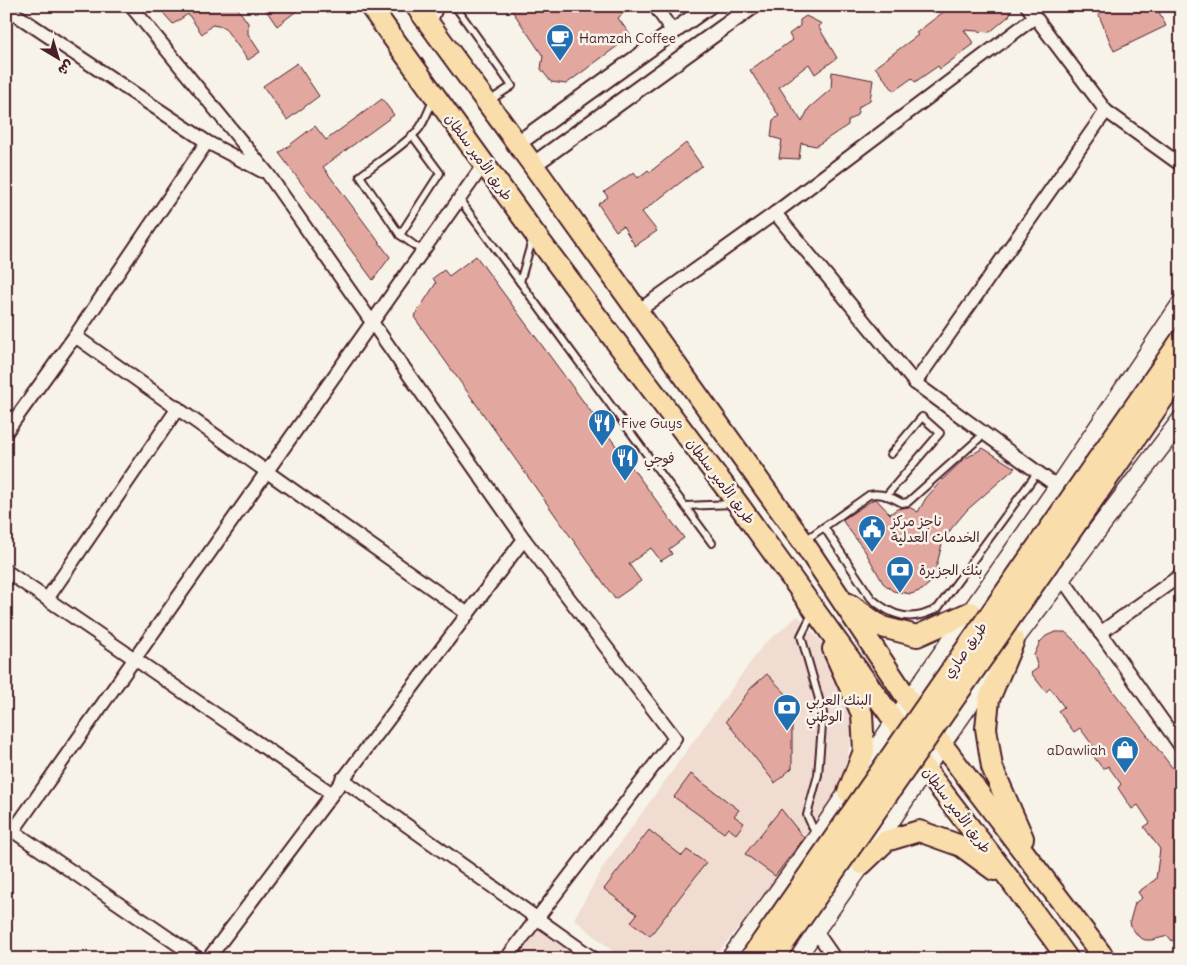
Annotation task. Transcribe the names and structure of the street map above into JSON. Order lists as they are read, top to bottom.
{
  "streets": {
    "main road": ["طريق الأمير سلطان", "طريق صاري"]
  },
  "places": {
    "cafe": ["Hamzah Coffee"],
    "restaurant": ["Five Guys", "فوجي"],
    "public building": ["ناجز مركز الخدمات العدلية"],
    "bank": ["بنك الجزيرة", "البنك العربي الوطني"],
    "shop": ["aDawliah"]
  },
  "north": "bottom right"
}
